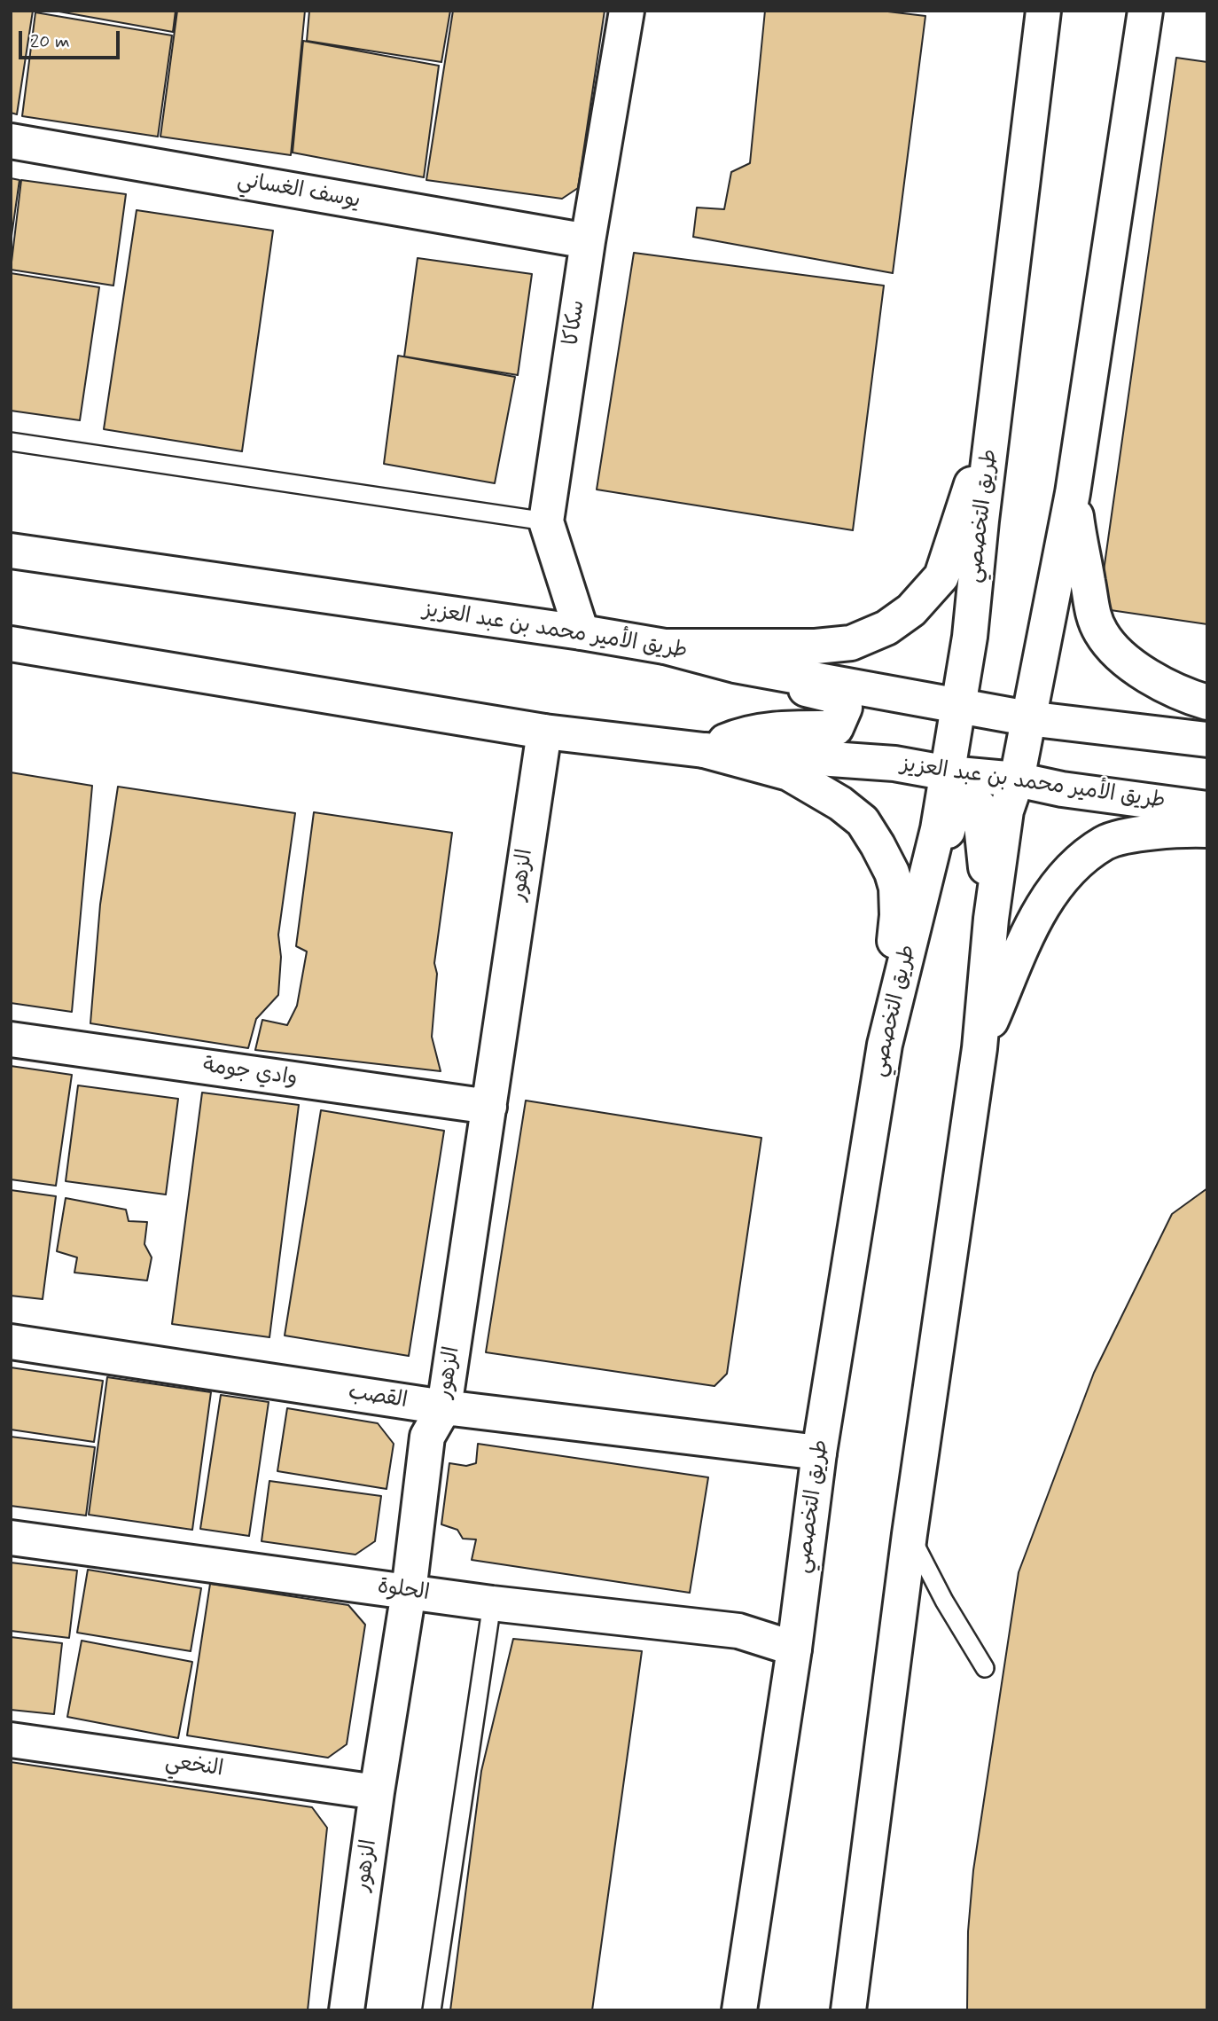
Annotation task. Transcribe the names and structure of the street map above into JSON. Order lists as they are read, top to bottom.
{
  "streets": {
    "main road": [
      "يوسف الغساني",
      "سكاكا",
      "طريق التخصصي",
      "طريق الأمير محمد بن عبد العزيز",
      "الزهور",
      "وادي جومة",
      "القصب",
      "الحلوة",
      "النخعي"
    ]
  },
  "crossings": [
    ["يوسف الغساني", "سكاكا"],
    ["سكاكا", "طريق الأمير محمد بن عبد العزيز"],
    ["طريق التخصصي", "طريق الأمير محمد بن عبد العزيز"],
    ["طريق التخصصي", "القصب"],
    ["طريق التخصصي", "الحلوة"],
    ["طريق الأمير محمد بن عبد العزيز", "الزهور"],
    ["الزهور", "وادي جومة"],
    ["الزهور", "القصب"],
    ["الزهور", "الحلوة"],
    ["الزهور", "النخعي"]
  ],
  "scale_bar": "20 m"
}
